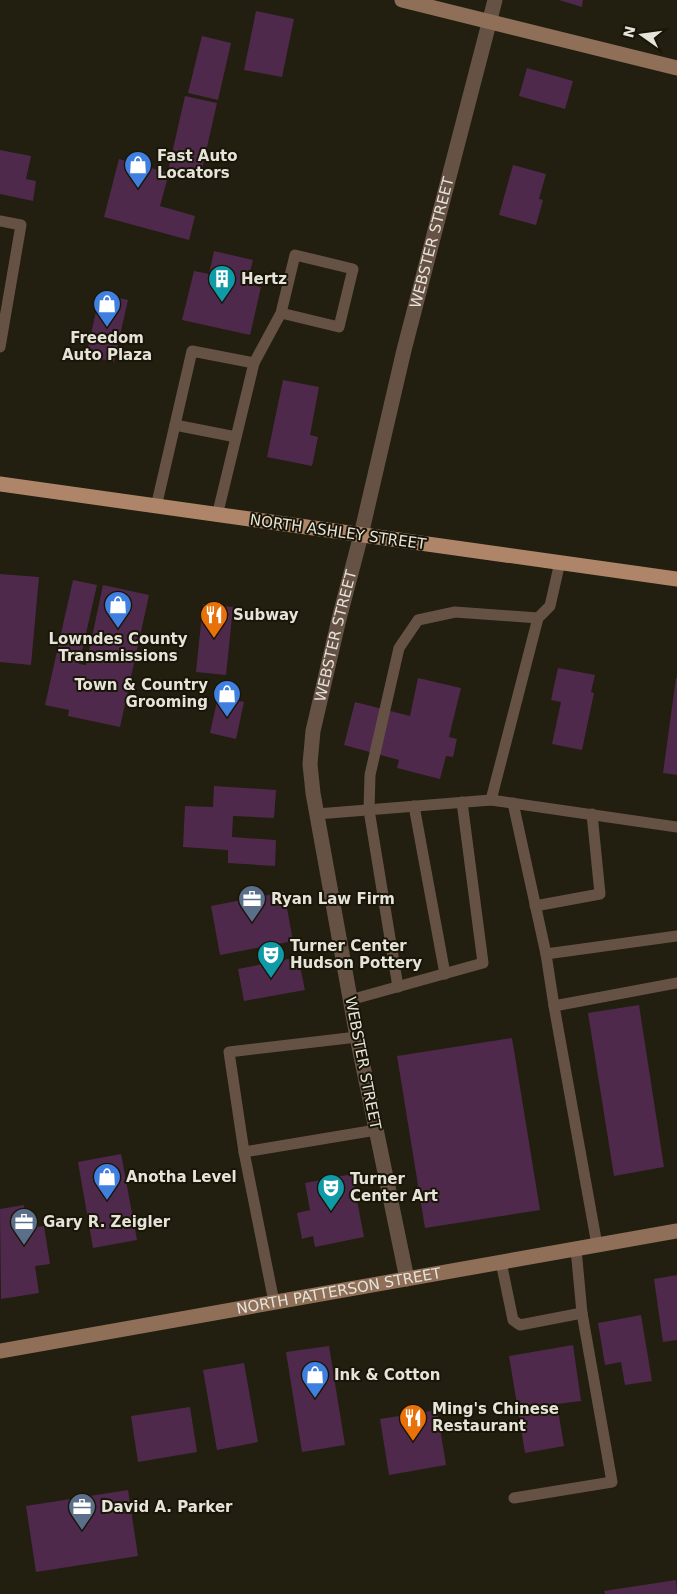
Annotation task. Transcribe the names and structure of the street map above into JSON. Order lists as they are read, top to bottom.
{
  "streets": {
    "main road": ["NORTH ASHLEY STREET", "NORTH PATTERSON STREET"],
    "street": ["WEBSTER STREET"]
  },
  "crossings": [
    ["WEBSTER STREET", "NORTH ASHLEY STREET"],
    ["WEBSTER STREET", "NORTH PATTERSON STREET"]
  ],
  "places": {
    "shop": [
      "Fast Auto Locators",
      "Freedom Auto Plaza",
      "Lowndes County Transmissions",
      "Town & Country Grooming",
      "Anotha Level",
      "Ink & Cotton"
    ],
    "building": ["Hertz"],
    "restaurant": ["Subway", "Ming's Chinese Restaurant"],
    "office": ["Ryan Law Firm", "Gary R. Zeigler", "David A. Parker"],
    "theatre": ["Turner Center Hudson Pottery", "Turner Center Art"]
  },
  "north": "left"
}
